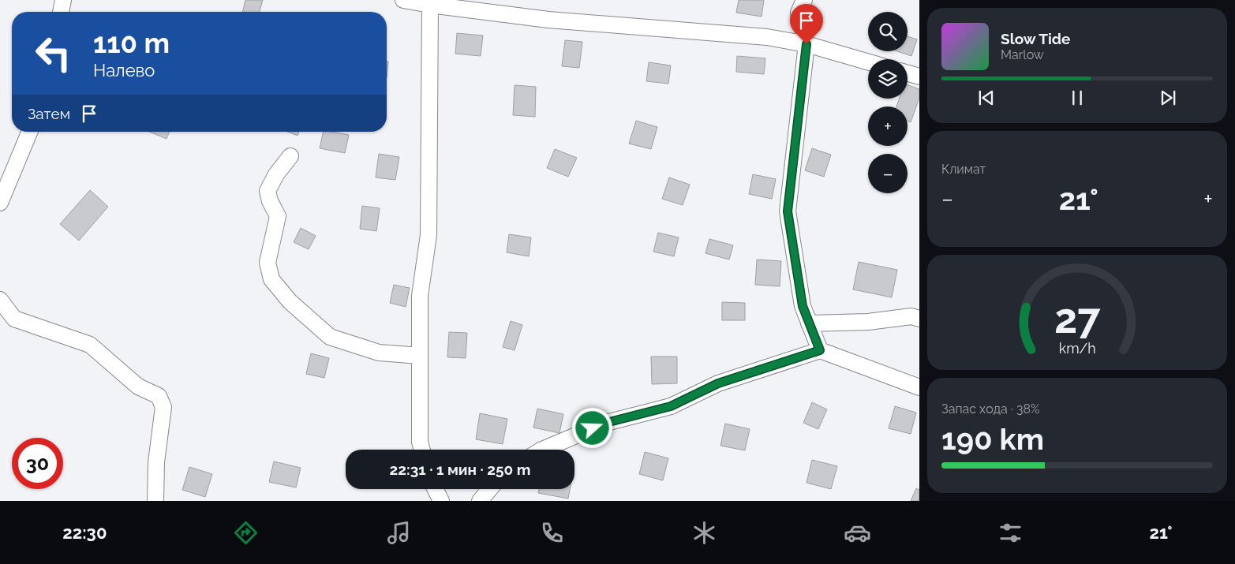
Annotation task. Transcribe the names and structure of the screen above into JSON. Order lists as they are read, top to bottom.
{
  "page": {
    "map_buttons": ["+", "−"],
    "turn": ["110 m", "Налево"],
    "song": ["Slow Tide", "Marlow"],
    "then": "Затем",
    "tile": [
      "Климат",
      ["Запас хода · 38%", "190 km"]
    ],
    "heat": ["−", "21°", "+"],
    "limit": "30",
    "trip": "22:31 · 1 мин · 250 m",
    "tabs": ["22:30", "21°"],
    "gauge": ["27", "km/h"]
  }
}
